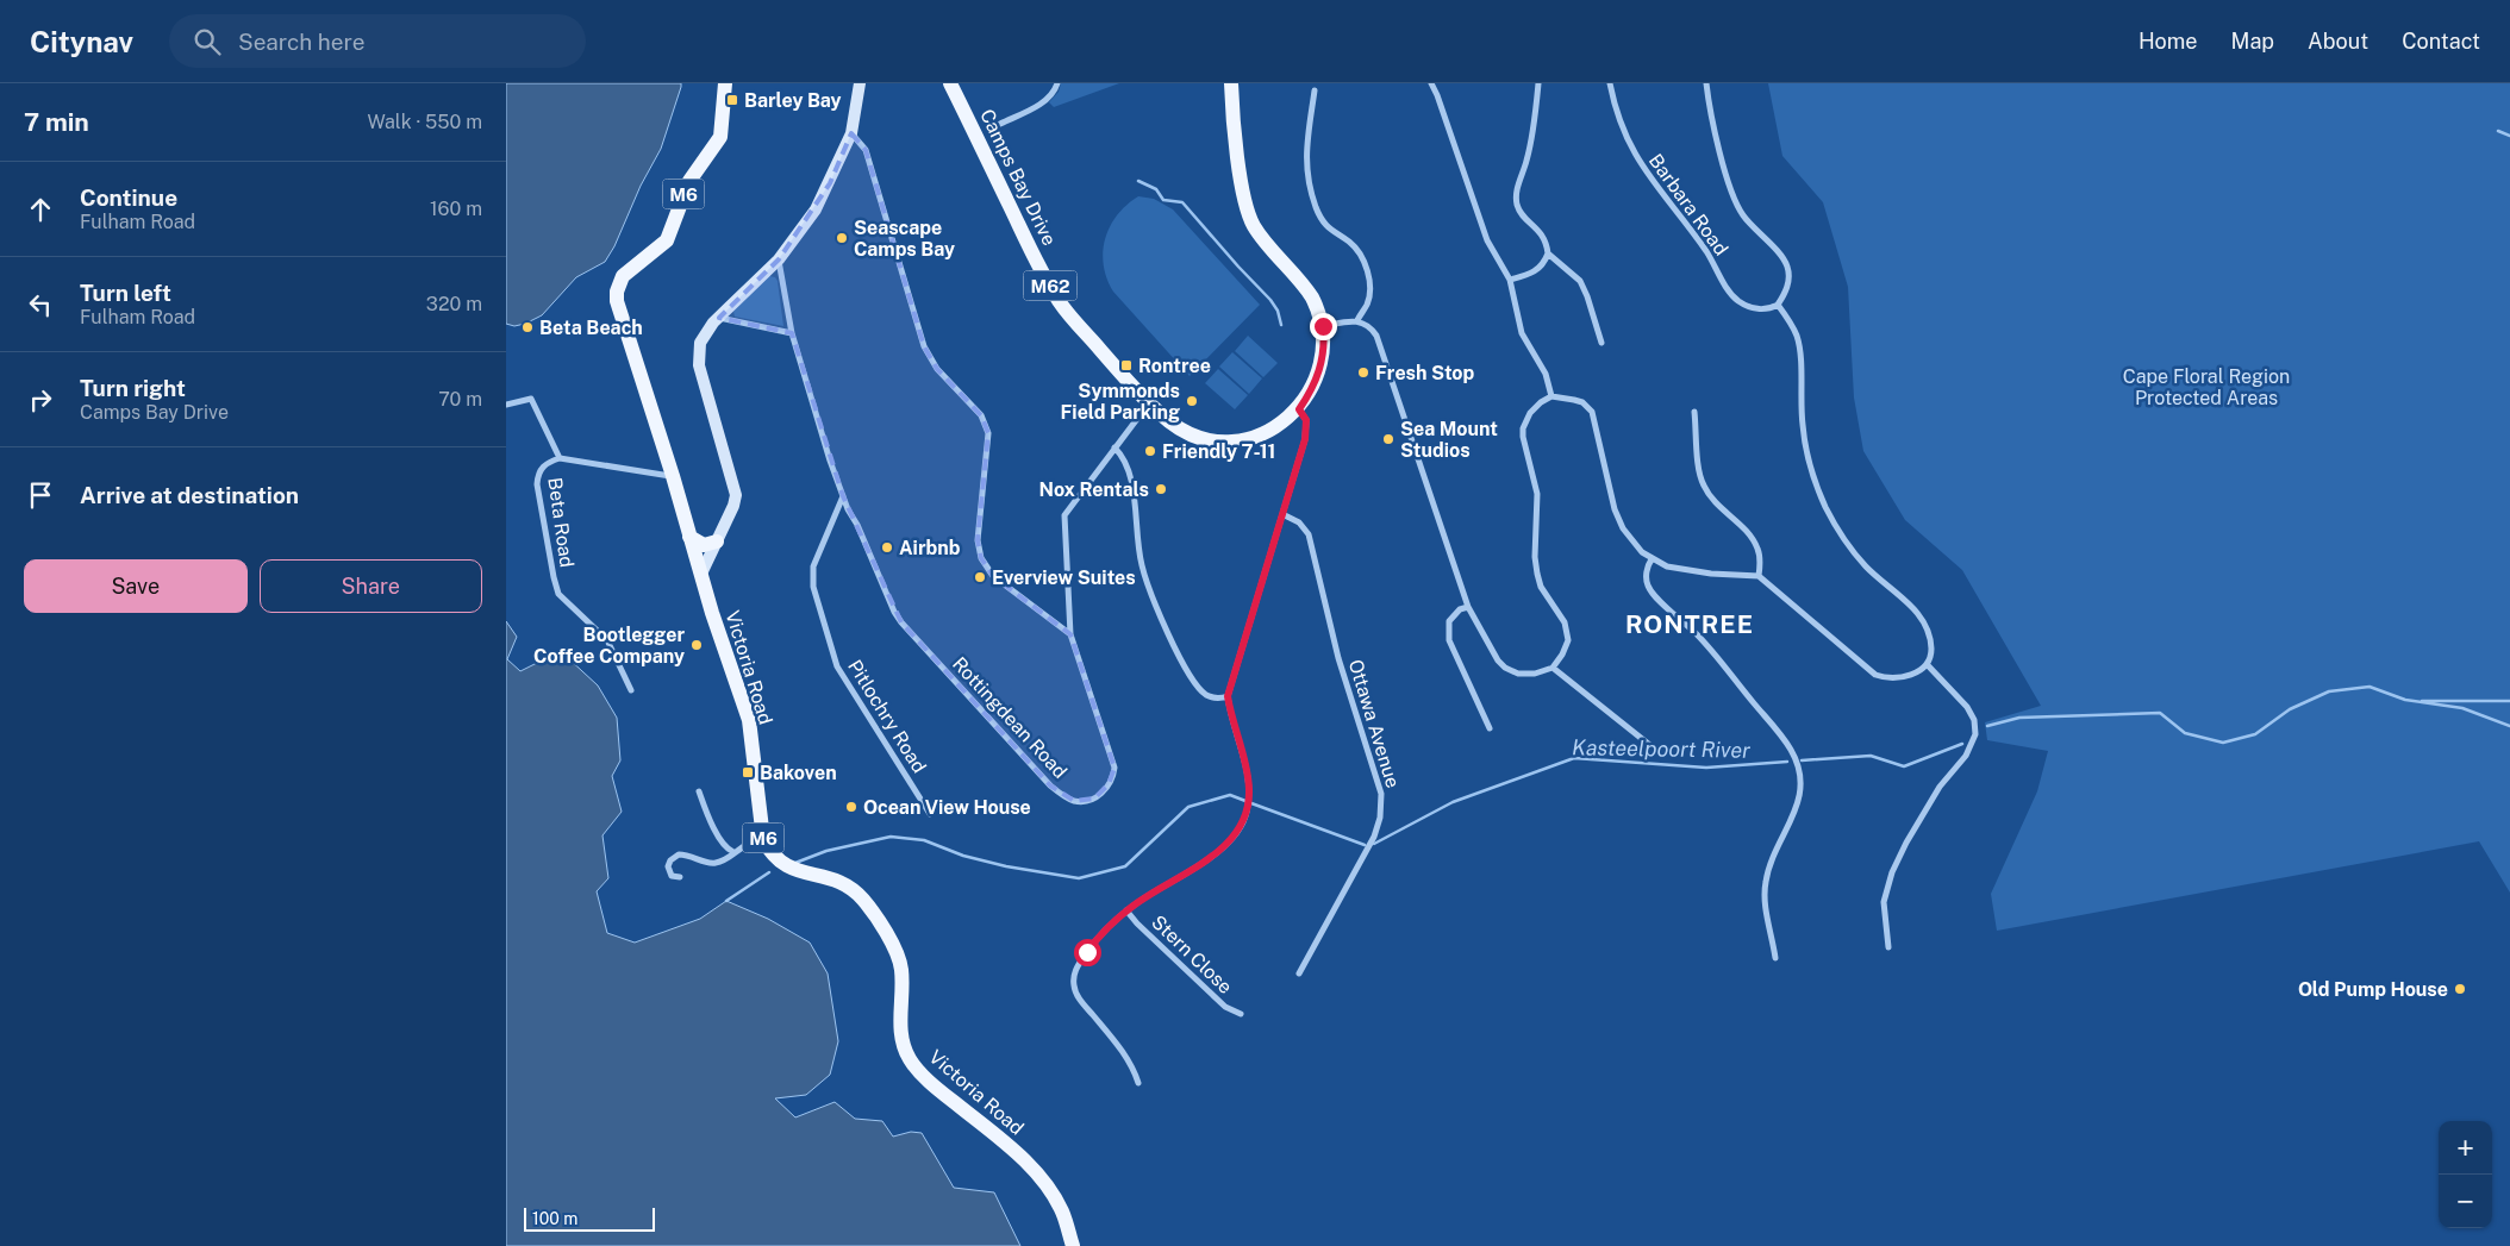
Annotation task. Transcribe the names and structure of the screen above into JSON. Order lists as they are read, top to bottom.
{
  "streets": {
    "main road": [
      "Camps Bay Drive",
      "M6",
      "M62",
      "Victoria Road"
    ],
    "street": [
      "Barbara Road",
      "Beta Road",
      "Pitlochry Road",
      "Rottingdean Road",
      "Ottawa Avenue",
      "Stern Close"
    ]
  },
  "crossings": [
    ["Camps Bay Drive", "Rottingdean Road"],
    ["Beta Road", "Victoria Road"],
    ["Pitlochry Road", "Rottingdean Road"]
  ],
  "districts": ["RONTREE"],
  "water": ["Kasteelpoort River"],
  "parks": ["Cape Floral Region Protected Areas"],
  "places": {
    "transit": ["Barley Bay", "Rontree", "Bakoven"],
    "other": [
      "Seascape Camps Bay",
      "Beta Beach",
      "Fresh Stop",
      "Symmonds Field Parking",
      "Sea Mount Studios",
      "Friendly 7-11",
      "Nox Rentals",
      "Airbnb",
      "Everview Suites",
      "Bootlegger Coffee Company",
      "Ocean View House",
      "Old Pump House"
    ]
  },
  "scale_bar": "100 m",
  "page": {
    "header": "Citynav",
    "search": "Search here",
    "nav": [
      "Home",
      "Map",
      "About",
      "Contact"
    ],
    "heading": ["7 min", "Walk · 550 m"],
    "list": [
      ["Continue", "Fulham Road", "160 m"],
      ["Turn left", "Fulham Road", "320 m"],
      ["Turn right", "Camps Bay Drive", "70 m"],
      "Arrive at destination"
    ],
    "buttons": ["Save", "Share"],
    "map_buttons": ["+", "−"],
    "scale": "100 m"
  }
}
